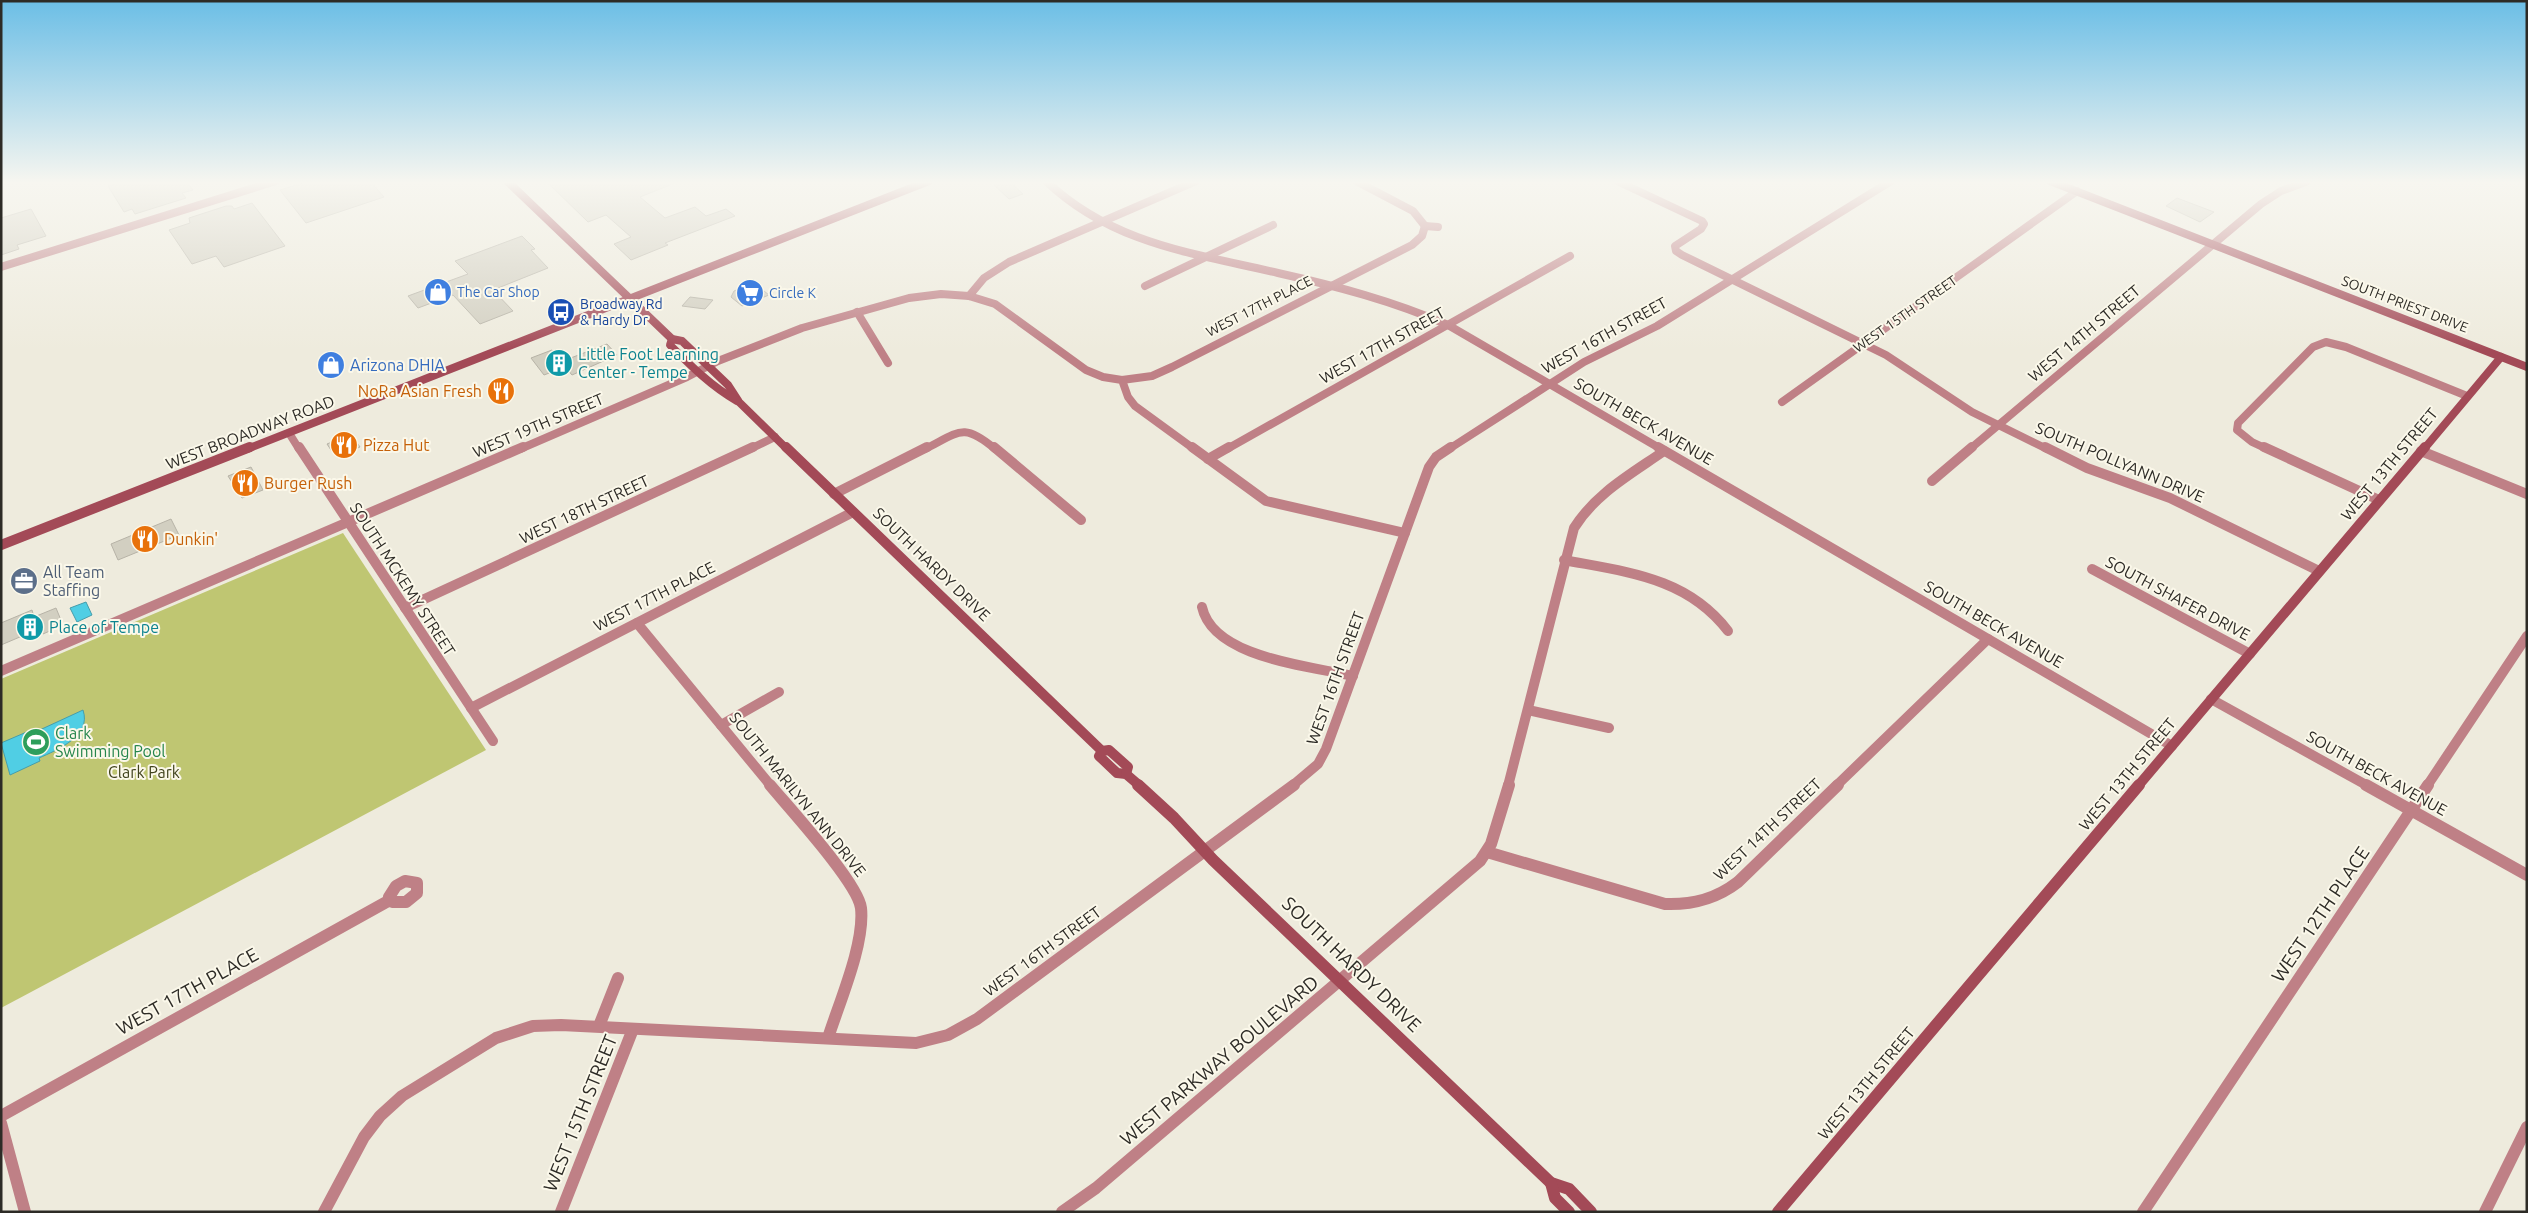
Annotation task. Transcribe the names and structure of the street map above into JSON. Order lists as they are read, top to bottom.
{
  "streets": {
    "street": [
      "SOUTH PRIEST DRIVE",
      "WEST 17TH PLACE",
      "WEST 15TH STREET",
      "WEST 14TH STREET",
      "WEST 16TH STREET",
      "WEST 17TH STREET",
      "SOUTH BECK AVENUE",
      "WEST 19TH STREET",
      "WEST BROADWAY ROAD",
      "SOUTH POLLYANN DRIVE",
      "WEST 13TH STREET",
      "WEST 18TH STREET",
      "SOUTH HARDY DRIVE",
      "SOUTH MCKEMY STREET",
      "SOUTH SHAFER DRIVE",
      "SOUTH MARILYN ANN DRIVE",
      "WEST 12TH PLACE",
      "WEST PARKWAY BOULEVARD"
    ]
  },
  "crossings": [
    ["SOUTH PRIEST DRIVE", "WEST 14TH STREET"],
    ["SOUTH PRIEST DRIVE", "WEST 13TH STREET"],
    ["WEST 17TH PLACE", "SOUTH BECK AVENUE"],
    ["WEST 17TH PLACE", "WEST 19TH STREET"],
    ["WEST 17TH PLACE", "SOUTH HARDY DRIVE"],
    ["WEST 17TH PLACE", "SOUTH MCKEMY STREET"],
    ["WEST 17TH PLACE", "SOUTH MARILYN ANN DRIVE"],
    ["WEST 15TH STREET", "WEST 16TH STREET"],
    ["WEST 15TH STREET", "SOUTH POLLYANN DRIVE"],
    ["WEST 14TH STREET", "SOUTH BECK AVENUE"],
    ["WEST 14TH STREET", "SOUTH POLLYANN DRIVE"],
    ["WEST 14TH STREET", "WEST PARKWAY BOULEVARD"],
    ["WEST 16TH STREET", "SOUTH BECK AVENUE"],
    ["WEST 16TH STREET", "SOUTH POLLYANN DRIVE"],
    ["WEST 16TH STREET", "SOUTH HARDY DRIVE"],
    ["WEST 16TH STREET", "SOUTH MARILYN ANN DRIVE"],
    ["WEST 17TH STREET", "SOUTH BECK AVENUE"],
    ["SOUTH BECK AVENUE", "WEST 13TH STREET"],
    ["SOUTH BECK AVENUE", "WEST 12TH PLACE"],
    ["SOUTH BECK AVENUE", "WEST PARKWAY BOULEVARD"],
    ["WEST 19TH STREET", "SOUTH HARDY DRIVE"],
    ["WEST 19TH STREET", "SOUTH MCKEMY STREET"],
    ["WEST BROADWAY ROAD", "SOUTH HARDY DRIVE"],
    ["WEST BROADWAY ROAD", "SOUTH MCKEMY STREET"],
    ["SOUTH POLLYANN DRIVE", "WEST 13TH STREET"],
    ["WEST 13TH STREET", "SOUTH SHAFER DRIVE"],
    ["WEST 18TH STREET", "SOUTH HARDY DRIVE"],
    ["WEST 18TH STREET", "SOUTH MCKEMY STREET"],
    ["SOUTH HARDY DRIVE", "WEST PARKWAY BOULEVARD"]
  ],
  "parks": ["Clark Park"],
  "places": {
    "shop": ["The Car Shop", "Arizona DHIA"],
    "supermarket": ["Circle K"],
    "bus stop": ["Broadway Rd & Hardy Dr"],
    "building": ["Little Foot Learning Center - Tempe", "Place of Tempe"],
    "restaurant": [
      "NoRa Asian Fresh",
      "Pizza Hut",
      "Burger Rush",
      "Dunkin'"
    ],
    "office": ["All Team Staffing"],
    "sports": ["Clark Swimming Pool"]
  }
}
